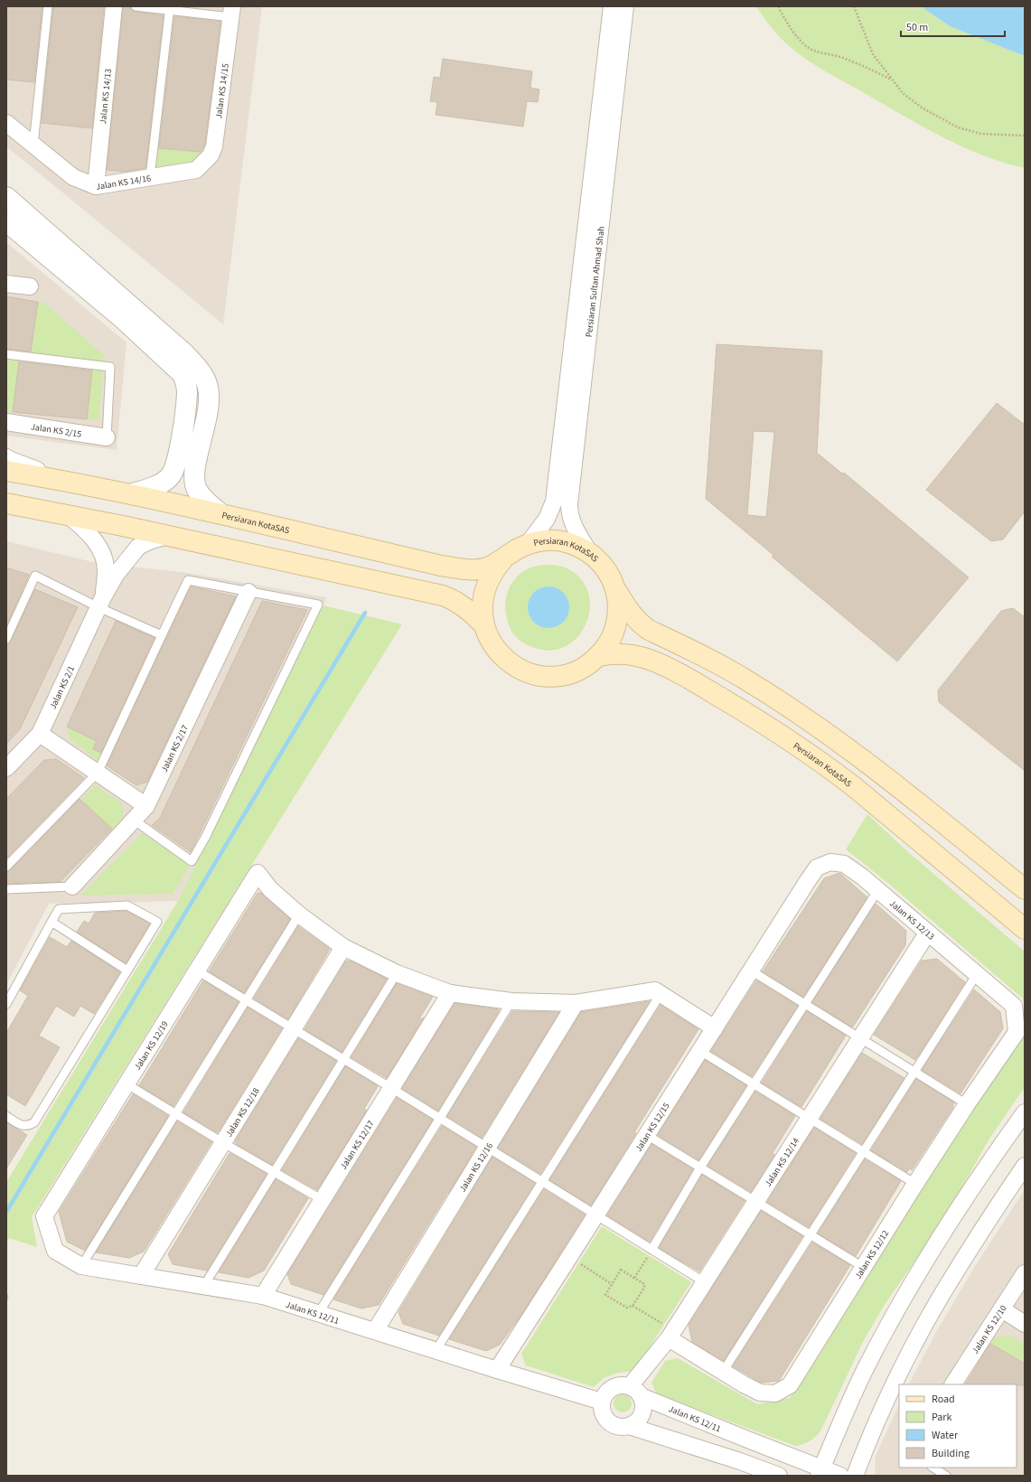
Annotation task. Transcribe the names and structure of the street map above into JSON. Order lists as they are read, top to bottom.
{
  "streets": {
    "main road": ["Persiaran KotaSAS"],
    "street": [
      "Jalan KS 14/15",
      "Jalan KS 14/13",
      "Jalan KS 14/16",
      "Persiaran Sultan Ahmad Shah",
      "Jalan KS 2/15",
      "Jalan KS 2/1",
      "Jalan KS 2/17",
      "Jalan KS 12/13",
      "Jalan KS 12/19",
      "Jalan KS 12/18",
      "Jalan KS 12/15",
      "Jalan KS 12/17",
      "Jalan KS 12/14",
      "Jalan KS 12/16",
      "Jalan KS 12/12",
      "Jalan KS 12/11",
      "Jalan KS 12/10"
    ]
  },
  "crossings": [
    ["Jalan KS 14/15", "Jalan KS 14/16"],
    ["Jalan KS 14/13", "Jalan KS 14/16"],
    ["Persiaran Sultan Ahmad Shah", "Persiaran KotaSAS"],
    ["Jalan KS 12/13", "Jalan KS 12/15"],
    ["Jalan KS 12/13", "Jalan KS 12/14"],
    ["Jalan KS 12/13", "Jalan KS 12/12"],
    ["Jalan KS 12/19", "Jalan KS 12/11"],
    ["Jalan KS 12/18", "Jalan KS 12/11"],
    ["Jalan KS 12/15", "Jalan KS 12/11"],
    ["Jalan KS 12/17", "Jalan KS 12/11"],
    ["Jalan KS 12/14", "Jalan KS 12/12"],
    ["Jalan KS 12/14", "Jalan KS 12/11"],
    ["Jalan KS 12/16", "Jalan KS 12/11"]
  ],
  "legend": [
    "Road",
    "Park",
    "Water",
    "Building"
  ],
  "scale_bar": "50 m"
}
